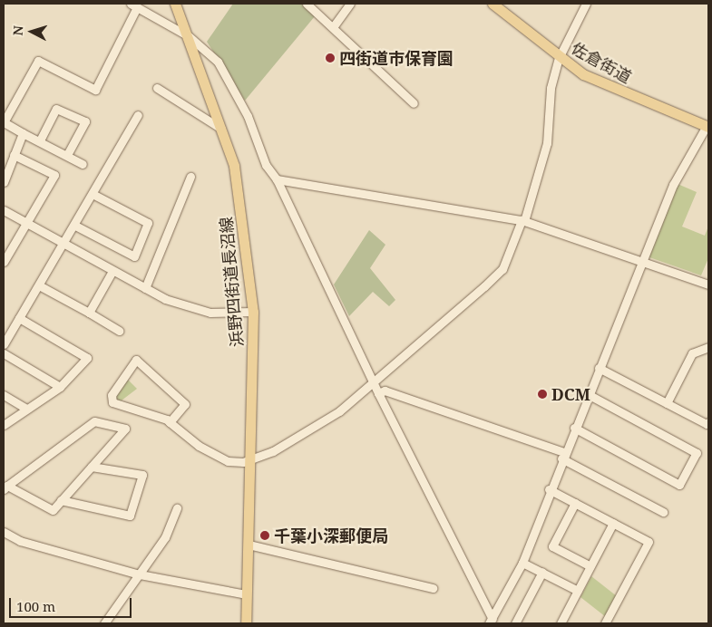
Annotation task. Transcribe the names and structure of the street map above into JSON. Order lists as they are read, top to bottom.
{
  "streets": {
    "main road": ["佐倉街道", "浜野四街道長沼線"]
  },
  "places": ["四街道市保育園", "DCM", "千葉小深郵便局"],
  "scale_bar": "100 m",
  "north": "left"
}
